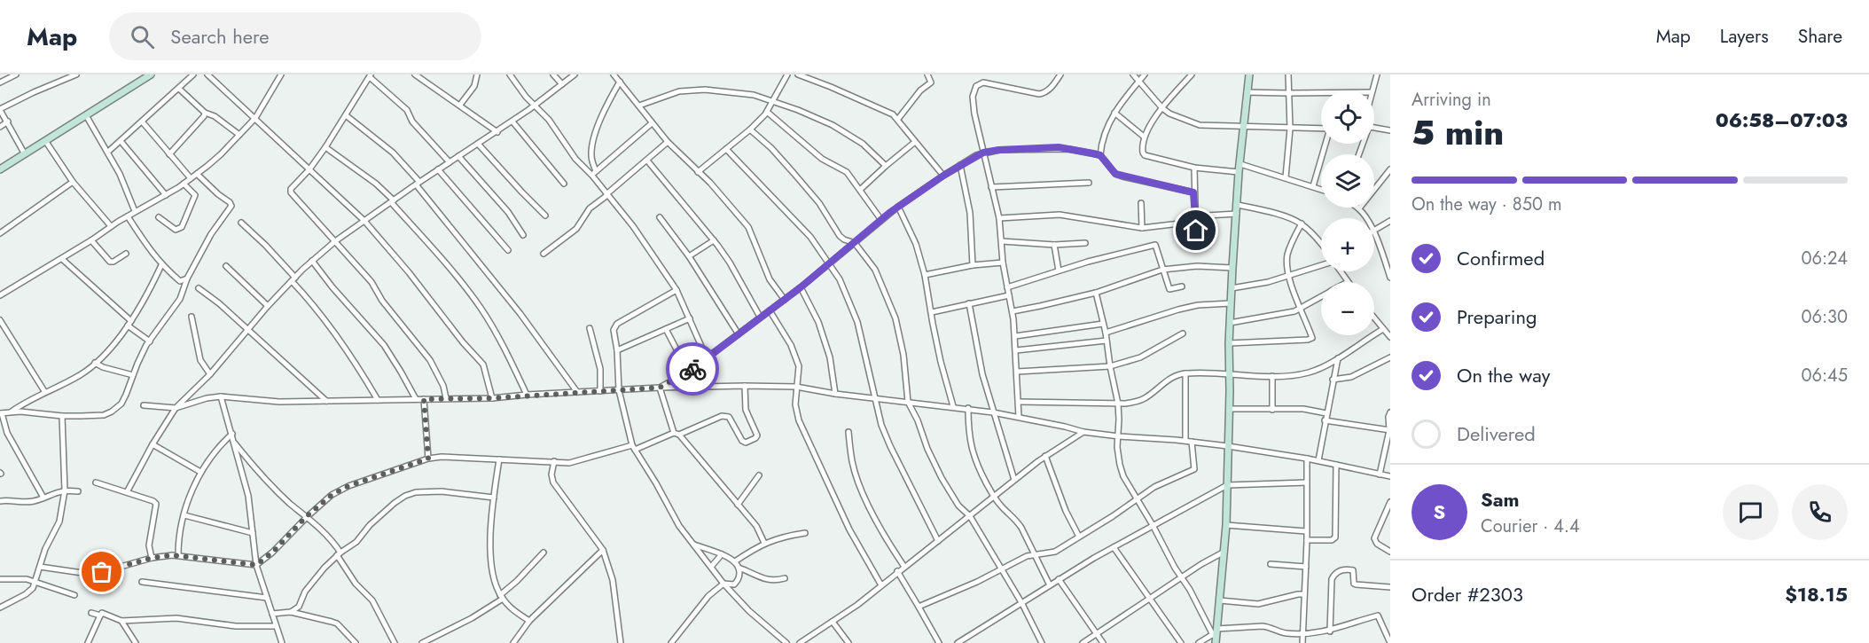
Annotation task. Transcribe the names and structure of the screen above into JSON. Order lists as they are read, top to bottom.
{
  "page": {
    "header": "Map",
    "search": "Search here",
    "nav": ["Map", "Layers", "Share"],
    "heading": ["5 min", "Arriving in", "06:58–07:03"],
    "panel": [
      "Sam",
      "Courier · 4.4",
      "Order #2303",
      "$18.15"
    ],
    "map_buttons": ["+", "−"],
    "bar": "On the way · 850 m",
    "list": [
      ["Confirmed", "06:24"],
      ["Preparing", "06:30"],
      ["On the way", "06:45"],
      "Delivered"
    ],
    "round": "S"
  }
}
